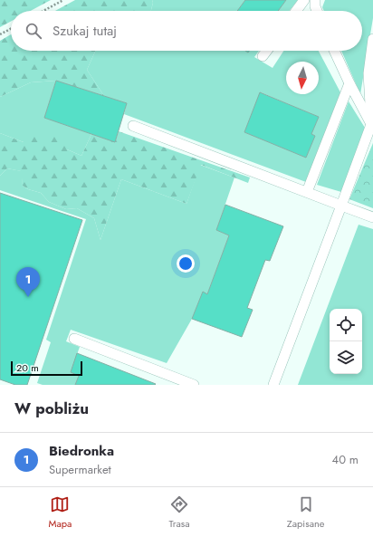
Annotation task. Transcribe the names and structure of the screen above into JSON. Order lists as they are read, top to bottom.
{
  "scale_bar": "20 m",
  "north": "bottom",
  "page": {
    "search": "Szukaj tutaj",
    "pins": "1",
    "scale": "20 m",
    "heading": "W pobliżu",
    "list": [
      {
        "mark": "1",
        "name": "Biedronka",
        "note": "Supermarket",
        "value": "40 m"
      }
    ],
    "nav": ["Mapa", "Trasa", "Zapisane"]
  }
}
